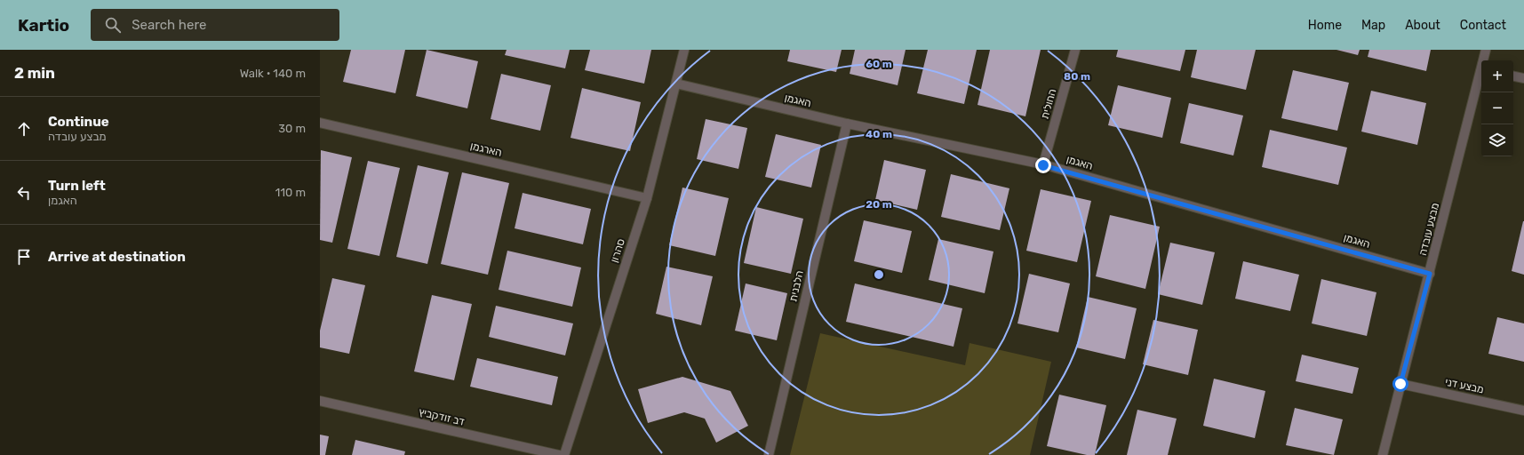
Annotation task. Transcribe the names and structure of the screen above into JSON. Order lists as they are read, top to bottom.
{
  "streets": {
    "street": [
      "האגמן",
      "החולית",
      "הארגמן",
      "מבצע עובדה",
      "סהרון",
      "הלבנית",
      "מבצע דני",
      "דב זודקביץ"
    ]
  },
  "crossings": [
    ["האגמן", "החולית"],
    ["האגמן", "מבצע עובדה"],
    ["האגמן", "סהרון"],
    ["האגמן", "הלבנית"],
    ["הארגמן", "סהרון"],
    ["מבצע עובדה", "מבצע דני"]
  ],
  "page": {
    "header": "Kartio",
    "search": "Search here",
    "nav": [
      "Home",
      "Map",
      "About",
      "Contact"
    ],
    "heading": ["2 min", "Walk · 140 m"],
    "map_buttons": ["+", "−"],
    "list": [
      ["Continue", "מבצע עובדה", "30 m"],
      ["Turn left", "האגמן", "110 m"],
      "Arrive at destination"
    ]
  },
  "rings": [
    "60 m",
    "80 m",
    "40 m",
    "20 m"
  ]
}
